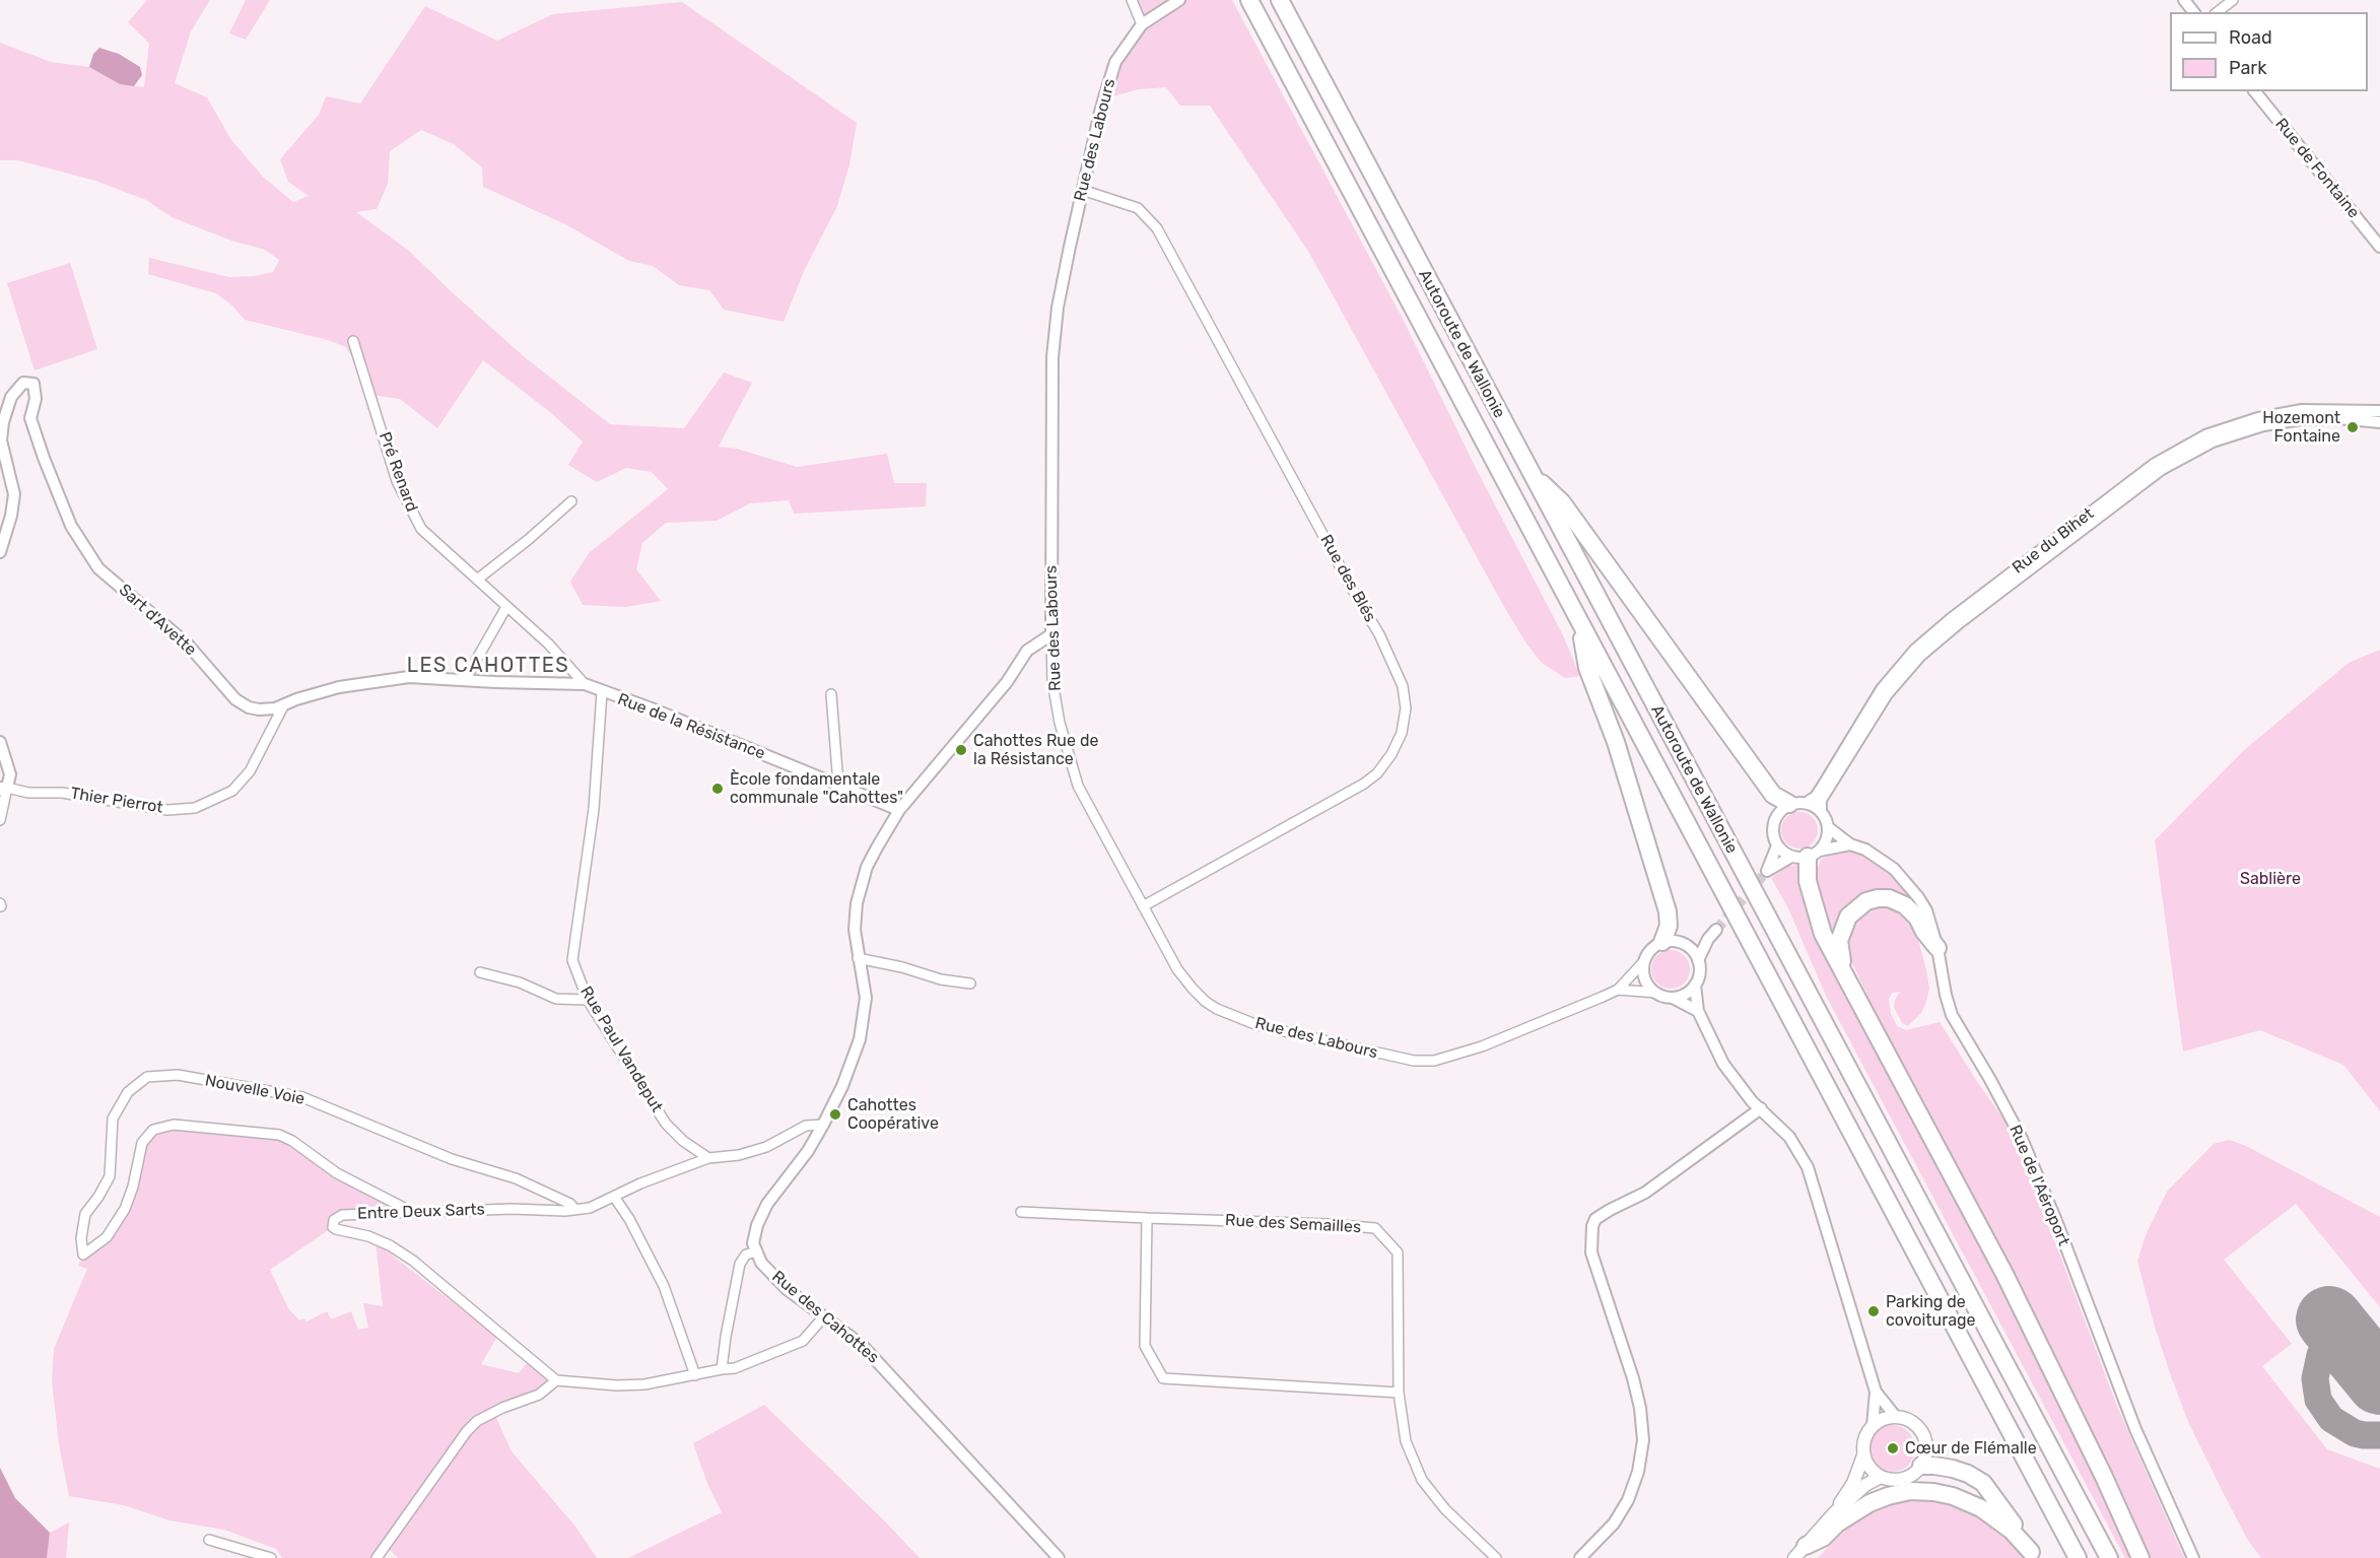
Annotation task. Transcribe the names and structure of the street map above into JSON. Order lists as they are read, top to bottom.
{
  "streets": {
    "highway": ["Autoroute de Wallonie"],
    "street": [
      "Rue des Labours",
      "Rue de Fontaine",
      "Pré Renard",
      "Rue du Bihet",
      "Rue des Blés",
      "Sart d'Avette",
      "Rue de la Résistance",
      "Thier Pierrot",
      "Rue Paul Vandeput",
      "Nouvelle Voie",
      "Rue de l'Aéroport",
      "Entre Deux Sarts",
      "Rue des Semailles",
      "Rue des Cahottes"
    ]
  },
  "crossings": [
    ["Rue des Labours", "Rue des Blés"],
    ["Pré Renard", "Sart d'Avette"],
    ["Pré Renard", "Rue de la Résistance"],
    ["Rue du Bihet", "Rue de l'Aéroport"],
    ["Sart d'Avette", "Rue de la Résistance"],
    ["Sart d'Avette", "Thier Pierrot"],
    ["Rue de la Résistance", "Rue Paul Vandeput"],
    ["Rue Paul Vandeput", "Entre Deux Sarts"],
    ["Nouvelle Voie", "Entre Deux Sarts"]
  ],
  "districts": ["LES CAHOTTES"],
  "parks": ["Sablière"],
  "places": [
    "Hozemont Fontaine",
    "Cahottes Rue de la Résistance",
    "Ècole fondamentale communale \"Cahottes\"",
    "Cahottes Coopérative",
    "Parking de covoiturage",
    "Cœur de Flémalle"
  ],
  "legend": ["Road", "Park"]
}
